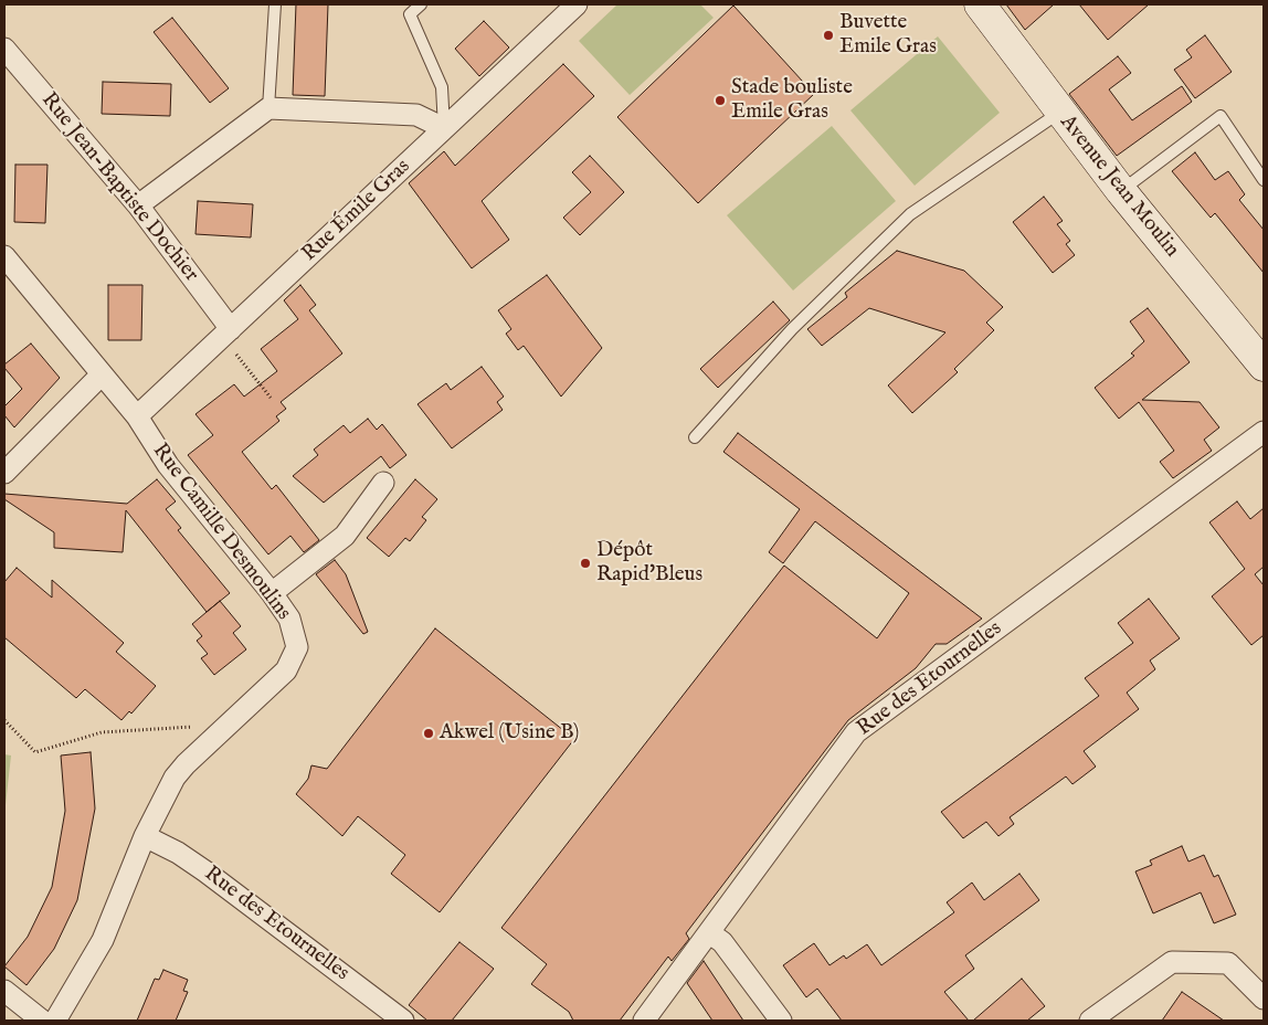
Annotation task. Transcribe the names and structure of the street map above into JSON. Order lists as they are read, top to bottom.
{
  "streets": {
    "main road": ["Avenue Jean Moulin"],
    "street": [
      "Rue Jean-Baptiste Dochier",
      "Rue Émile Gras",
      "Rue Camille Desmoulins",
      "Rue des Etournelles"
    ]
  },
  "crossings": [
    ["Rue Jean-Baptiste Dochier", "Rue Émile Gras"],
    ["Rue Émile Gras", "Rue Camille Desmoulins"],
    ["Rue Camille Desmoulins", "Rue des Etournelles"]
  ],
  "places": [
    "Buvette Emile Gras",
    "Stade bouliste Emile Gras",
    "Dépôt Rapid'Bleus",
    "Akwel (Usine B)"
  ]
}
